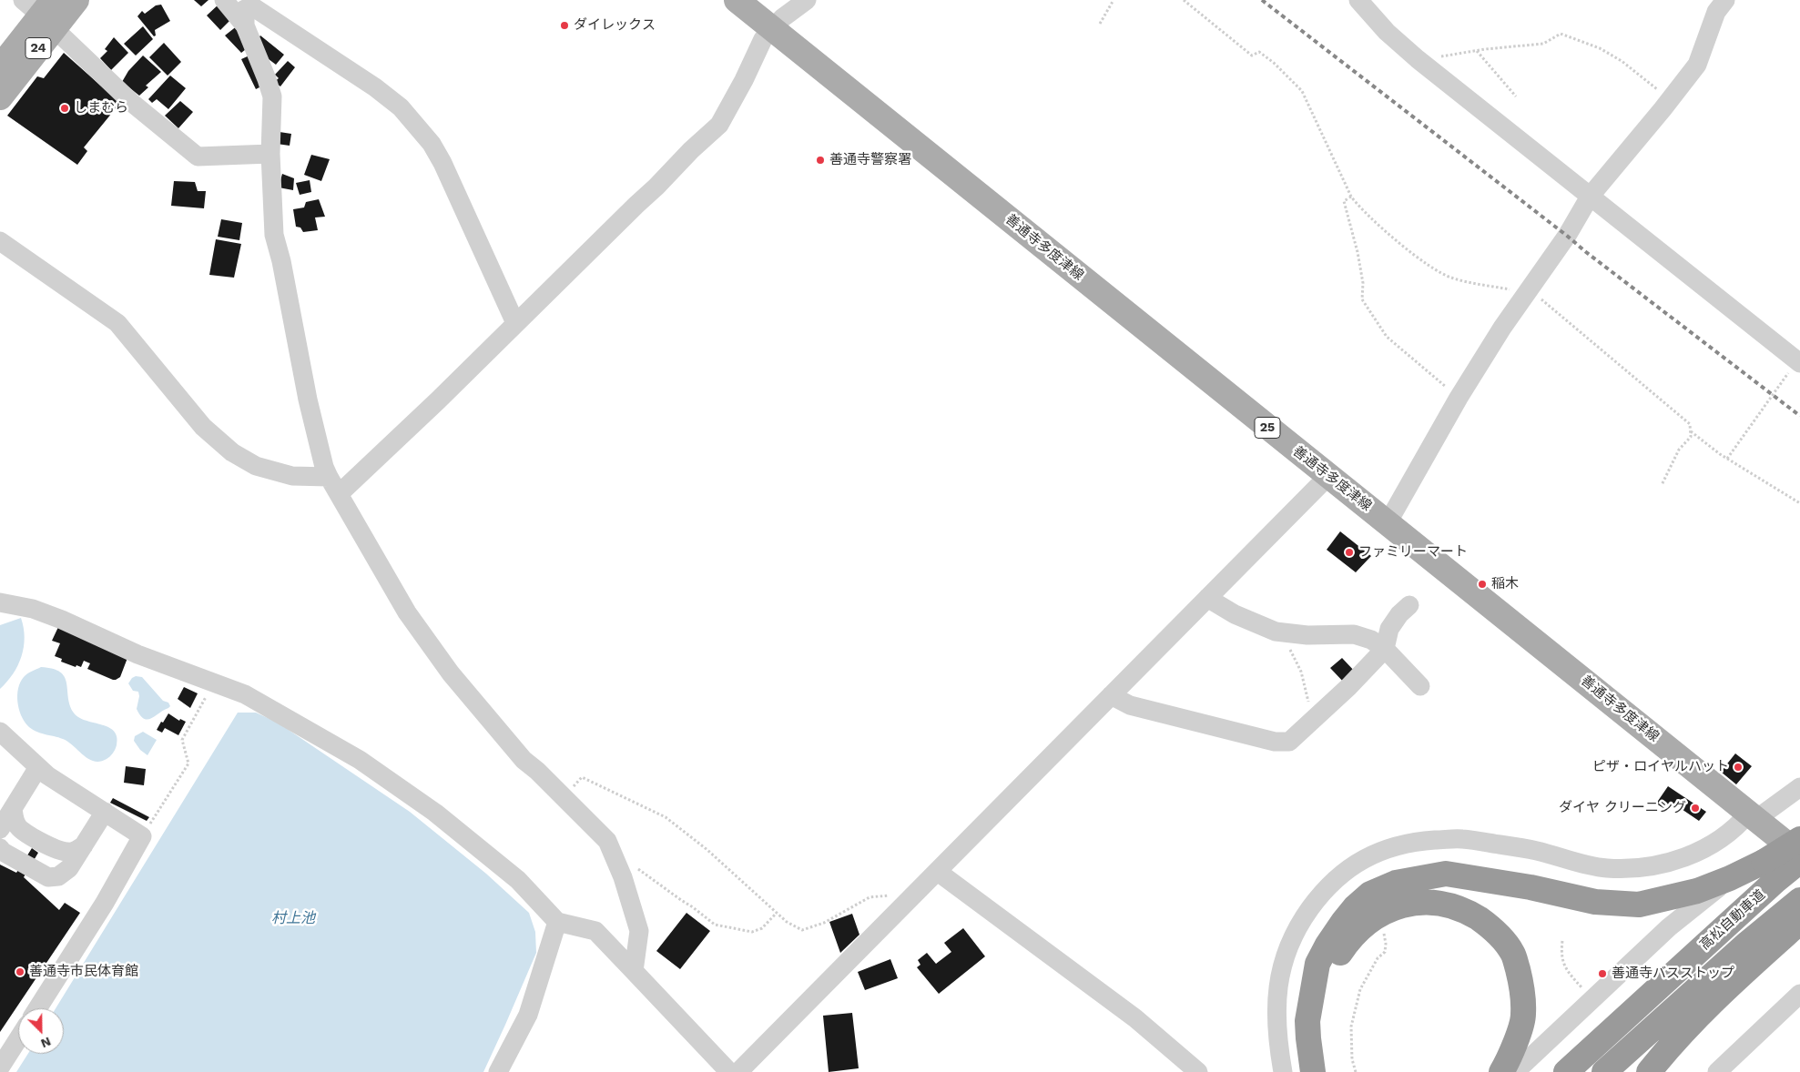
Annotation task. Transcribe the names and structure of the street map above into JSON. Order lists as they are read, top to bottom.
{
  "streets": {
    "highway": ["高松自動車道"],
    "main road": ["24", "善通寺多度津線", "25"]
  },
  "water": ["村上池"],
  "places": [
    "ダイレックス",
    "しまむら",
    "善通寺警察署",
    "ファミリーマート",
    "稲木",
    "ピザ・ロイヤルハット",
    "ダイヤ クリーニング",
    "善通寺市民体育館",
    "善通寺バスストップ"
  ],
  "north": "bottom right"
}
